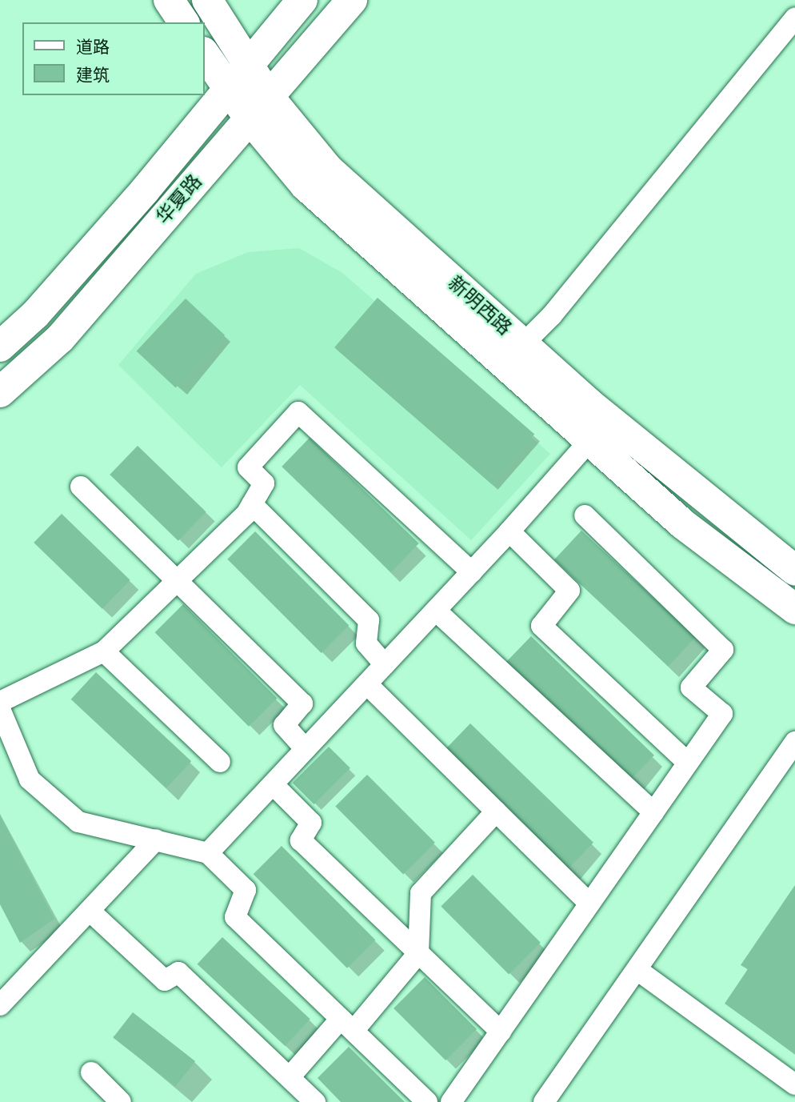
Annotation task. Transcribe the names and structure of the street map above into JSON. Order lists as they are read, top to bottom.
{
  "streets": {
    "street": ["华夏路", "新明西路"]
  },
  "crossings": [
    ["华夏路", "新明西路"]
  ],
  "legend": ["道路", "建筑"]
}
